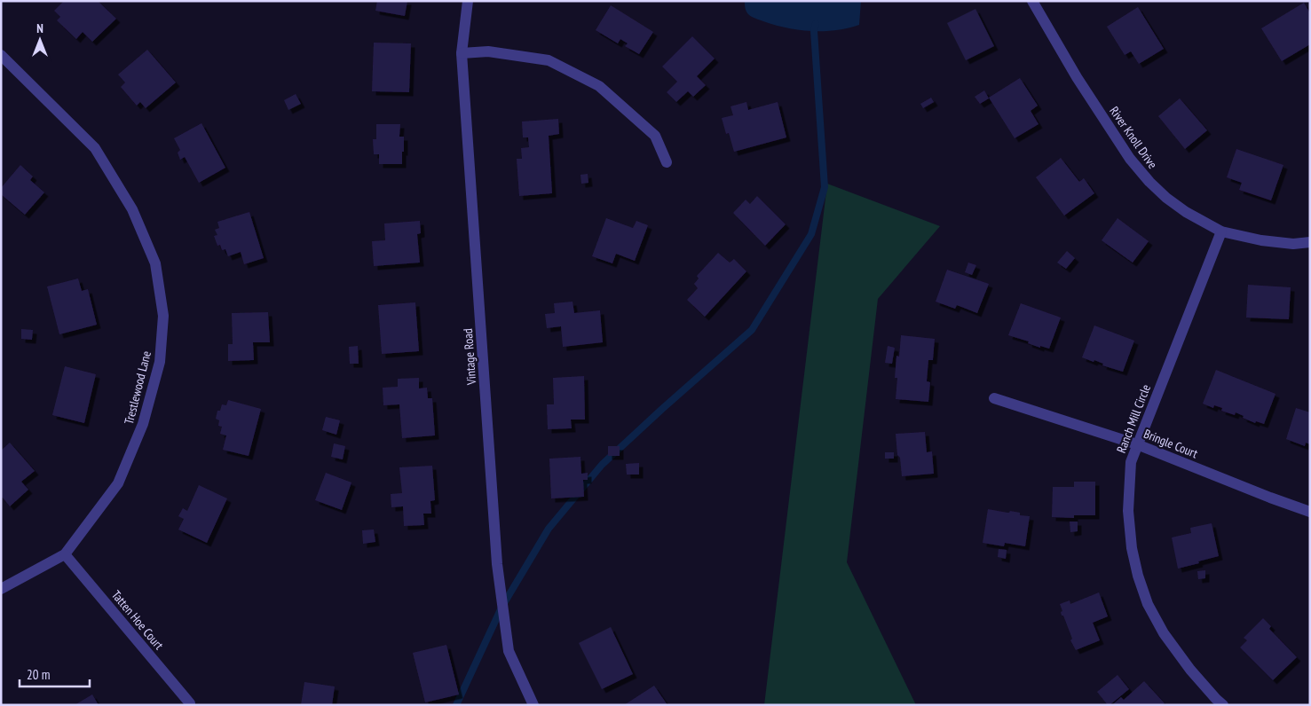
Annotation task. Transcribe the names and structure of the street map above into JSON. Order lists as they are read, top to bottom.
{
  "streets": {
    "street": [
      "River Knoll Drive",
      "Vintage Road",
      "Trestlewood Lane",
      "Ranch Mill Circle",
      "Bringle Court",
      "Tatten Hoe Court"
    ]
  },
  "crossings": [
    ["River Knoll Drive", "Ranch Mill Circle"],
    ["Trestlewood Lane", "Tatten Hoe Court"],
    ["Ranch Mill Circle", "Bringle Court"]
  ],
  "scale_bar": "20 m",
  "north": "top"
}
